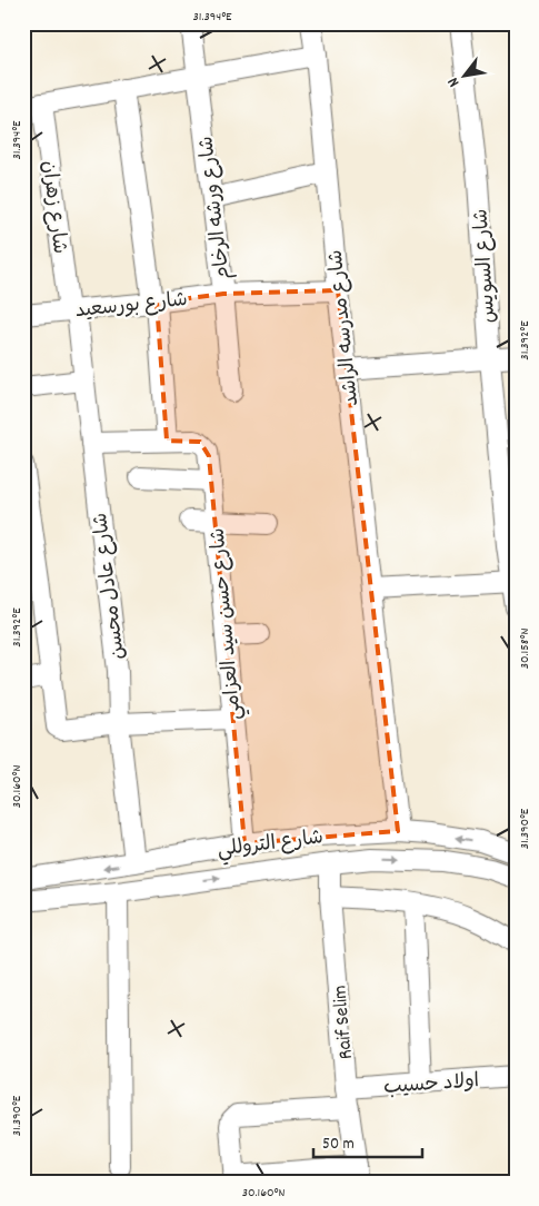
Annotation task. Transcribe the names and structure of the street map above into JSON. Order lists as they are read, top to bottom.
{
  "streets": {
    "street": [
      "شارع زهران",
      "شارع ورشه الرخام",
      "شارع السويس",
      "شارع بورسعيد",
      "شارع مدرسه الراشد",
      "شارع عادل محسن",
      "شارع حسن سيد العزامي",
      "شارع التروللي",
      "Raif Selim",
      "اولاد حسيب"
    ]
  },
  "crossings": [
    ["شارع زهران", "شارع بورسعيد"],
    ["شارع زهران", "شارع عادل محسن"],
    ["شارع ورشه الرخام", "شارع بورسعيد"],
    ["شارع بورسعيد", "شارع مدرسه الراشد"],
    ["شارع بورسعيد", "شارع عادل محسن"],
    ["شارع مدرسه الراشد", "شارع التروللي"],
    ["شارع عادل محسن", "شارع التروللي"],
    ["شارع حسن سيد العزامي", "شارع التروللي"],
    ["شارع التروللي", "Raif Selim"],
    ["Raif Selim", "اولاد حسيب"]
  ],
  "scale_bar": "50 m",
  "north": "bottom left",
  "coordinates": [
    "31.394°E",
    "31.392°E",
    "30.158°N",
    "30.160°N",
    "31.390°E"
  ]
}
